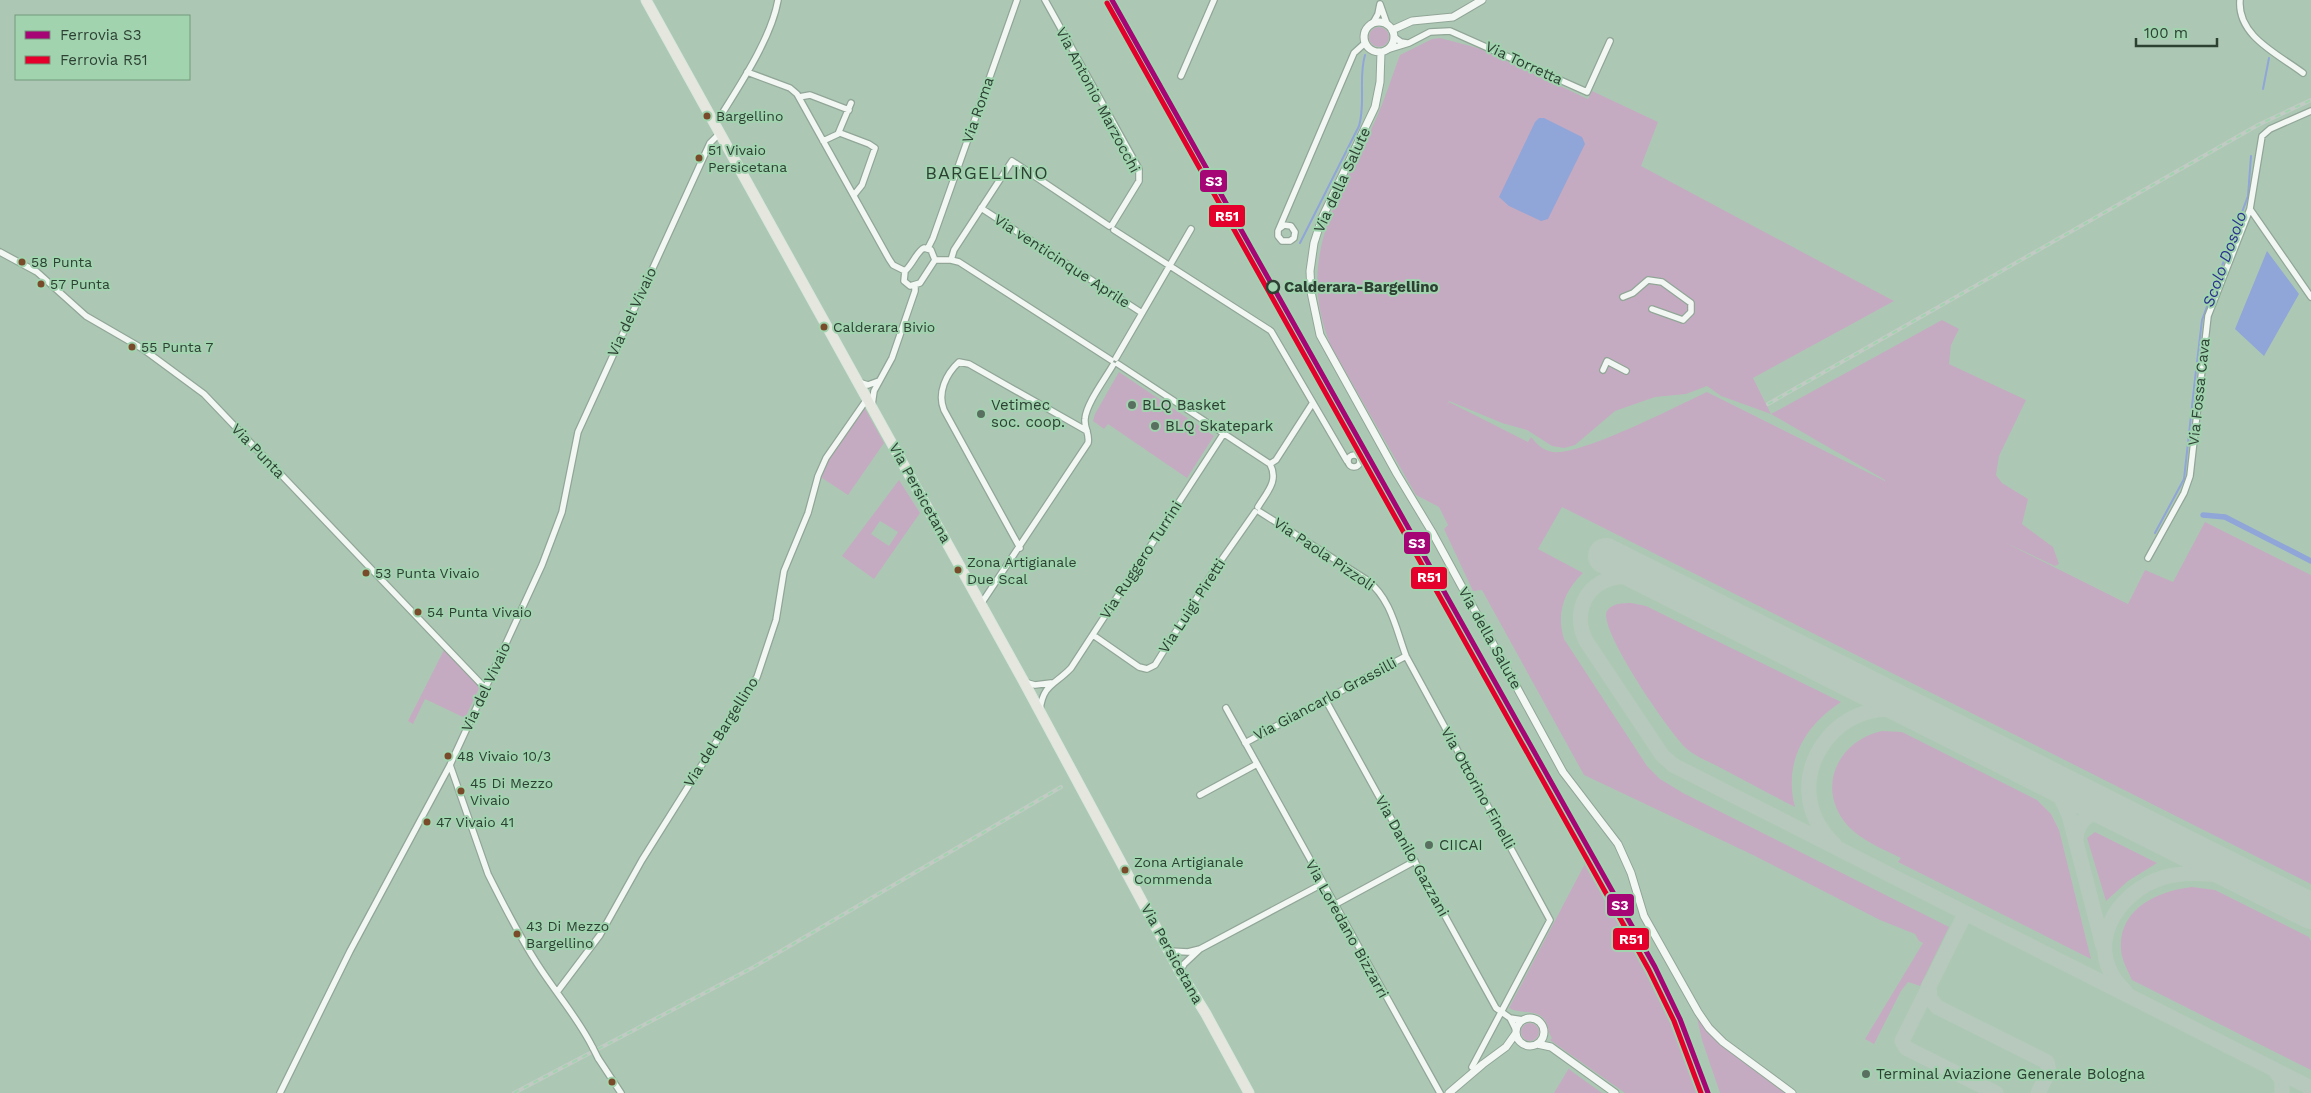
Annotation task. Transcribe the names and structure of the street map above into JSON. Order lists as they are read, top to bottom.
{
  "streets": {
    "main road": ["Via Persicetana"],
    "street": [
      "Via Torretta",
      "Via Antonio Marzocchi",
      "Via Roma",
      "Via della Salute",
      "Via venticinque Aprile",
      "Via del Vivaio",
      "Via Fossa Cava",
      "Via Punta",
      "Via Paola Pizzoli",
      "Via Ruggero Turrini",
      "Via Luigi Piretti",
      "Via Giancarlo Grassilli",
      "Via del Bargellino",
      "Via Ottorino Finelli",
      "Via Danilo Gazzani",
      "Via Loredano Bizzarri"
    ]
  },
  "crossings": [
    ["Via Torretta", "Via della Salute"],
    ["Via Antonio Marzocchi", "Via venticinque Aprile"],
    ["Via del Vivaio", "Via Punta"],
    ["Via del Vivaio", "Via Persicetana"],
    ["Via Persicetana", "Via Ruggero Turrini"],
    ["Via Persicetana", "Via del Bargellino"],
    ["Via Paola Pizzoli", "Via Luigi Piretti"],
    ["Via Paola Pizzoli", "Via Giancarlo Grassilli"],
    ["Via Paola Pizzoli", "Via Ottorino Finelli"],
    ["Via Ruggero Turrini", "Via Luigi Piretti"],
    ["Via Giancarlo Grassilli", "Via Ottorino Finelli"],
    ["Via Giancarlo Grassilli", "Via Danilo Gazzani"],
    ["Via Giancarlo Grassilli", "Via Loredano Bizzarri"],
    ["Via Ottorino Finelli", "Via Danilo Gazzani"]
  ],
  "districts": ["BARGELLINO"],
  "water": ["Scolo Dosolo"],
  "places": [
    "Bargellino",
    "51 Vivaio Persicetana",
    "58 Punta",
    "57 Punta",
    "Calderara-Bargellino",
    "Calderara Bivio",
    "55 Punta 7",
    "BLQ Basket",
    "Vetimec soc. coop.",
    "BLQ Skatepark",
    "Zona Artigianale Due Scal",
    "53 Punta Vivaio",
    "54 Punta Vivaio",
    "48 Vivaio 10/3",
    "45 Di Mezzo Vivaio",
    "47 Vivaio 41",
    "CIICAI",
    "Zona Artigianale Commenda",
    "43 Di Mezzo Bargellino",
    "Terminal Aviazione Generale Bologna"
  ],
  "lines": ["rail line S3", "rail line R51"],
  "legend": ["Ferrovia S3", "Ferrovia R51"],
  "scale_bar": "100 m"
}
